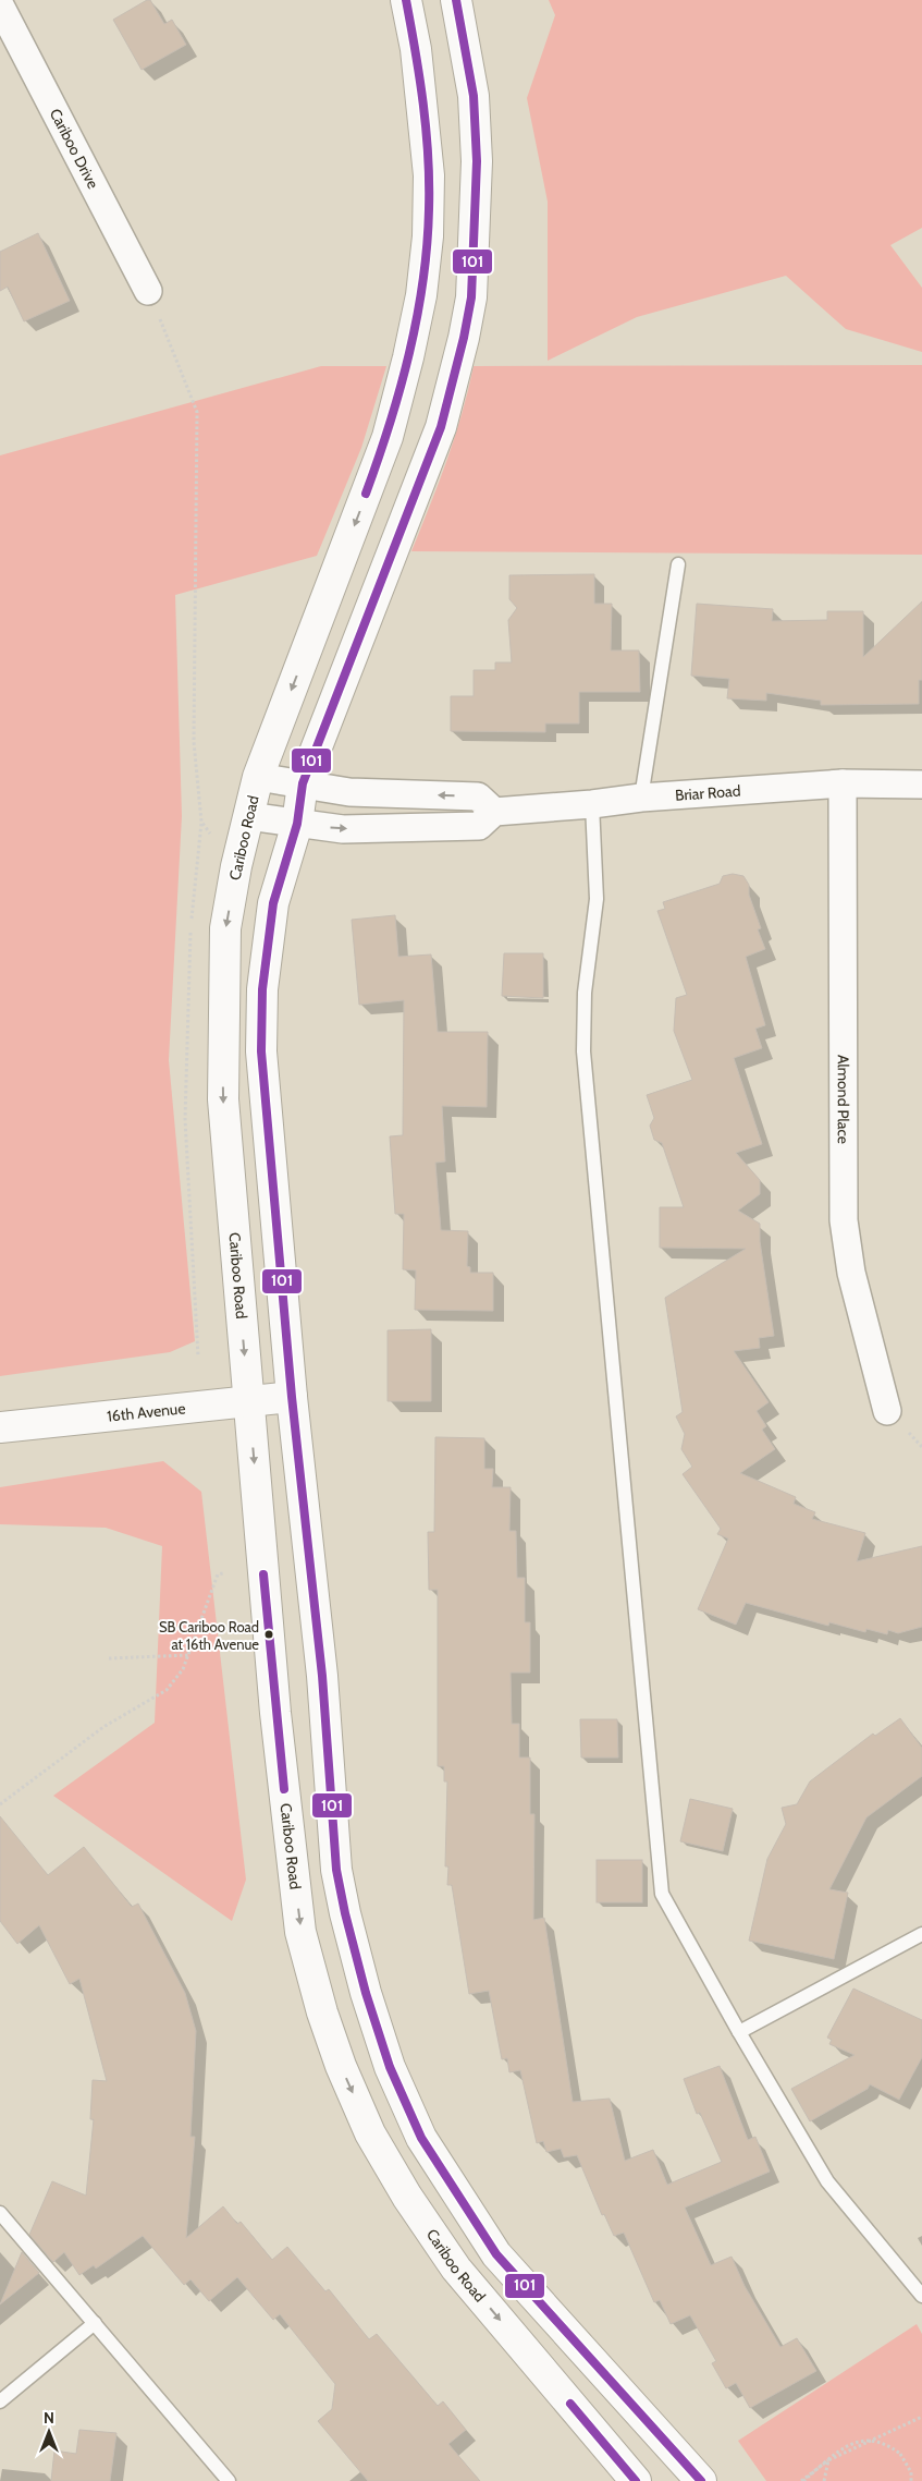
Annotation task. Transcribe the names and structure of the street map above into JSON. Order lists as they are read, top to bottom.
{
  "streets": {
    "street": [
      "Cariboo Drive",
      "Briar Road",
      "Cariboo Road",
      "Almond Place",
      "16th Avenue"
    ]
  },
  "crossings": [
    ["Briar Road", "Almond Place"],
    ["Cariboo Road", "16th Avenue"]
  ],
  "places": ["SB Cariboo Road at 16th Avenue"],
  "lines": ["transit line 101"],
  "north": "top"
}
